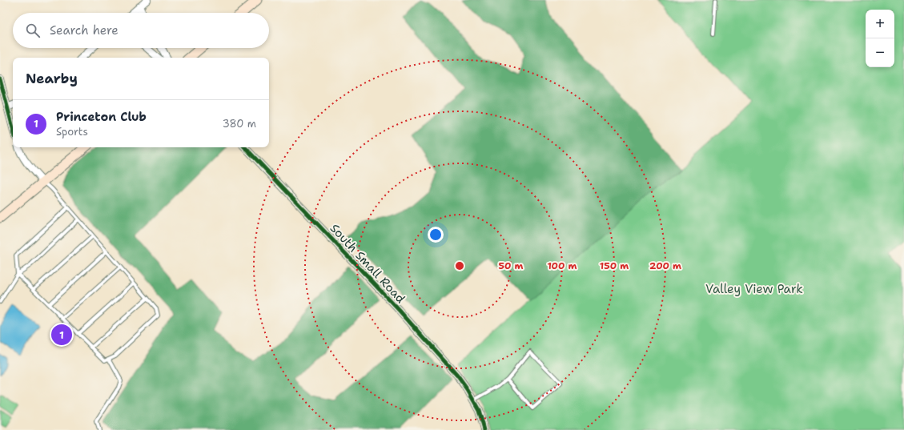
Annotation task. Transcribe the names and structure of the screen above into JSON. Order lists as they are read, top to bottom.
{
  "streets": {
    "street": ["South Small Road"]
  },
  "parks": ["Valley View Park"],
  "page": {
    "map_buttons": ["+", "−"],
    "search": "Search here",
    "heading": "Nearby",
    "list": [
      {
        "mark": "1",
        "name": "Princeton Club",
        "note": "Sports",
        "value": "380 m"
      }
    ],
    "pins": "1"
  },
  "rings": [
    "50 m",
    "100 m",
    "150 m",
    "200 m"
  ]
}
